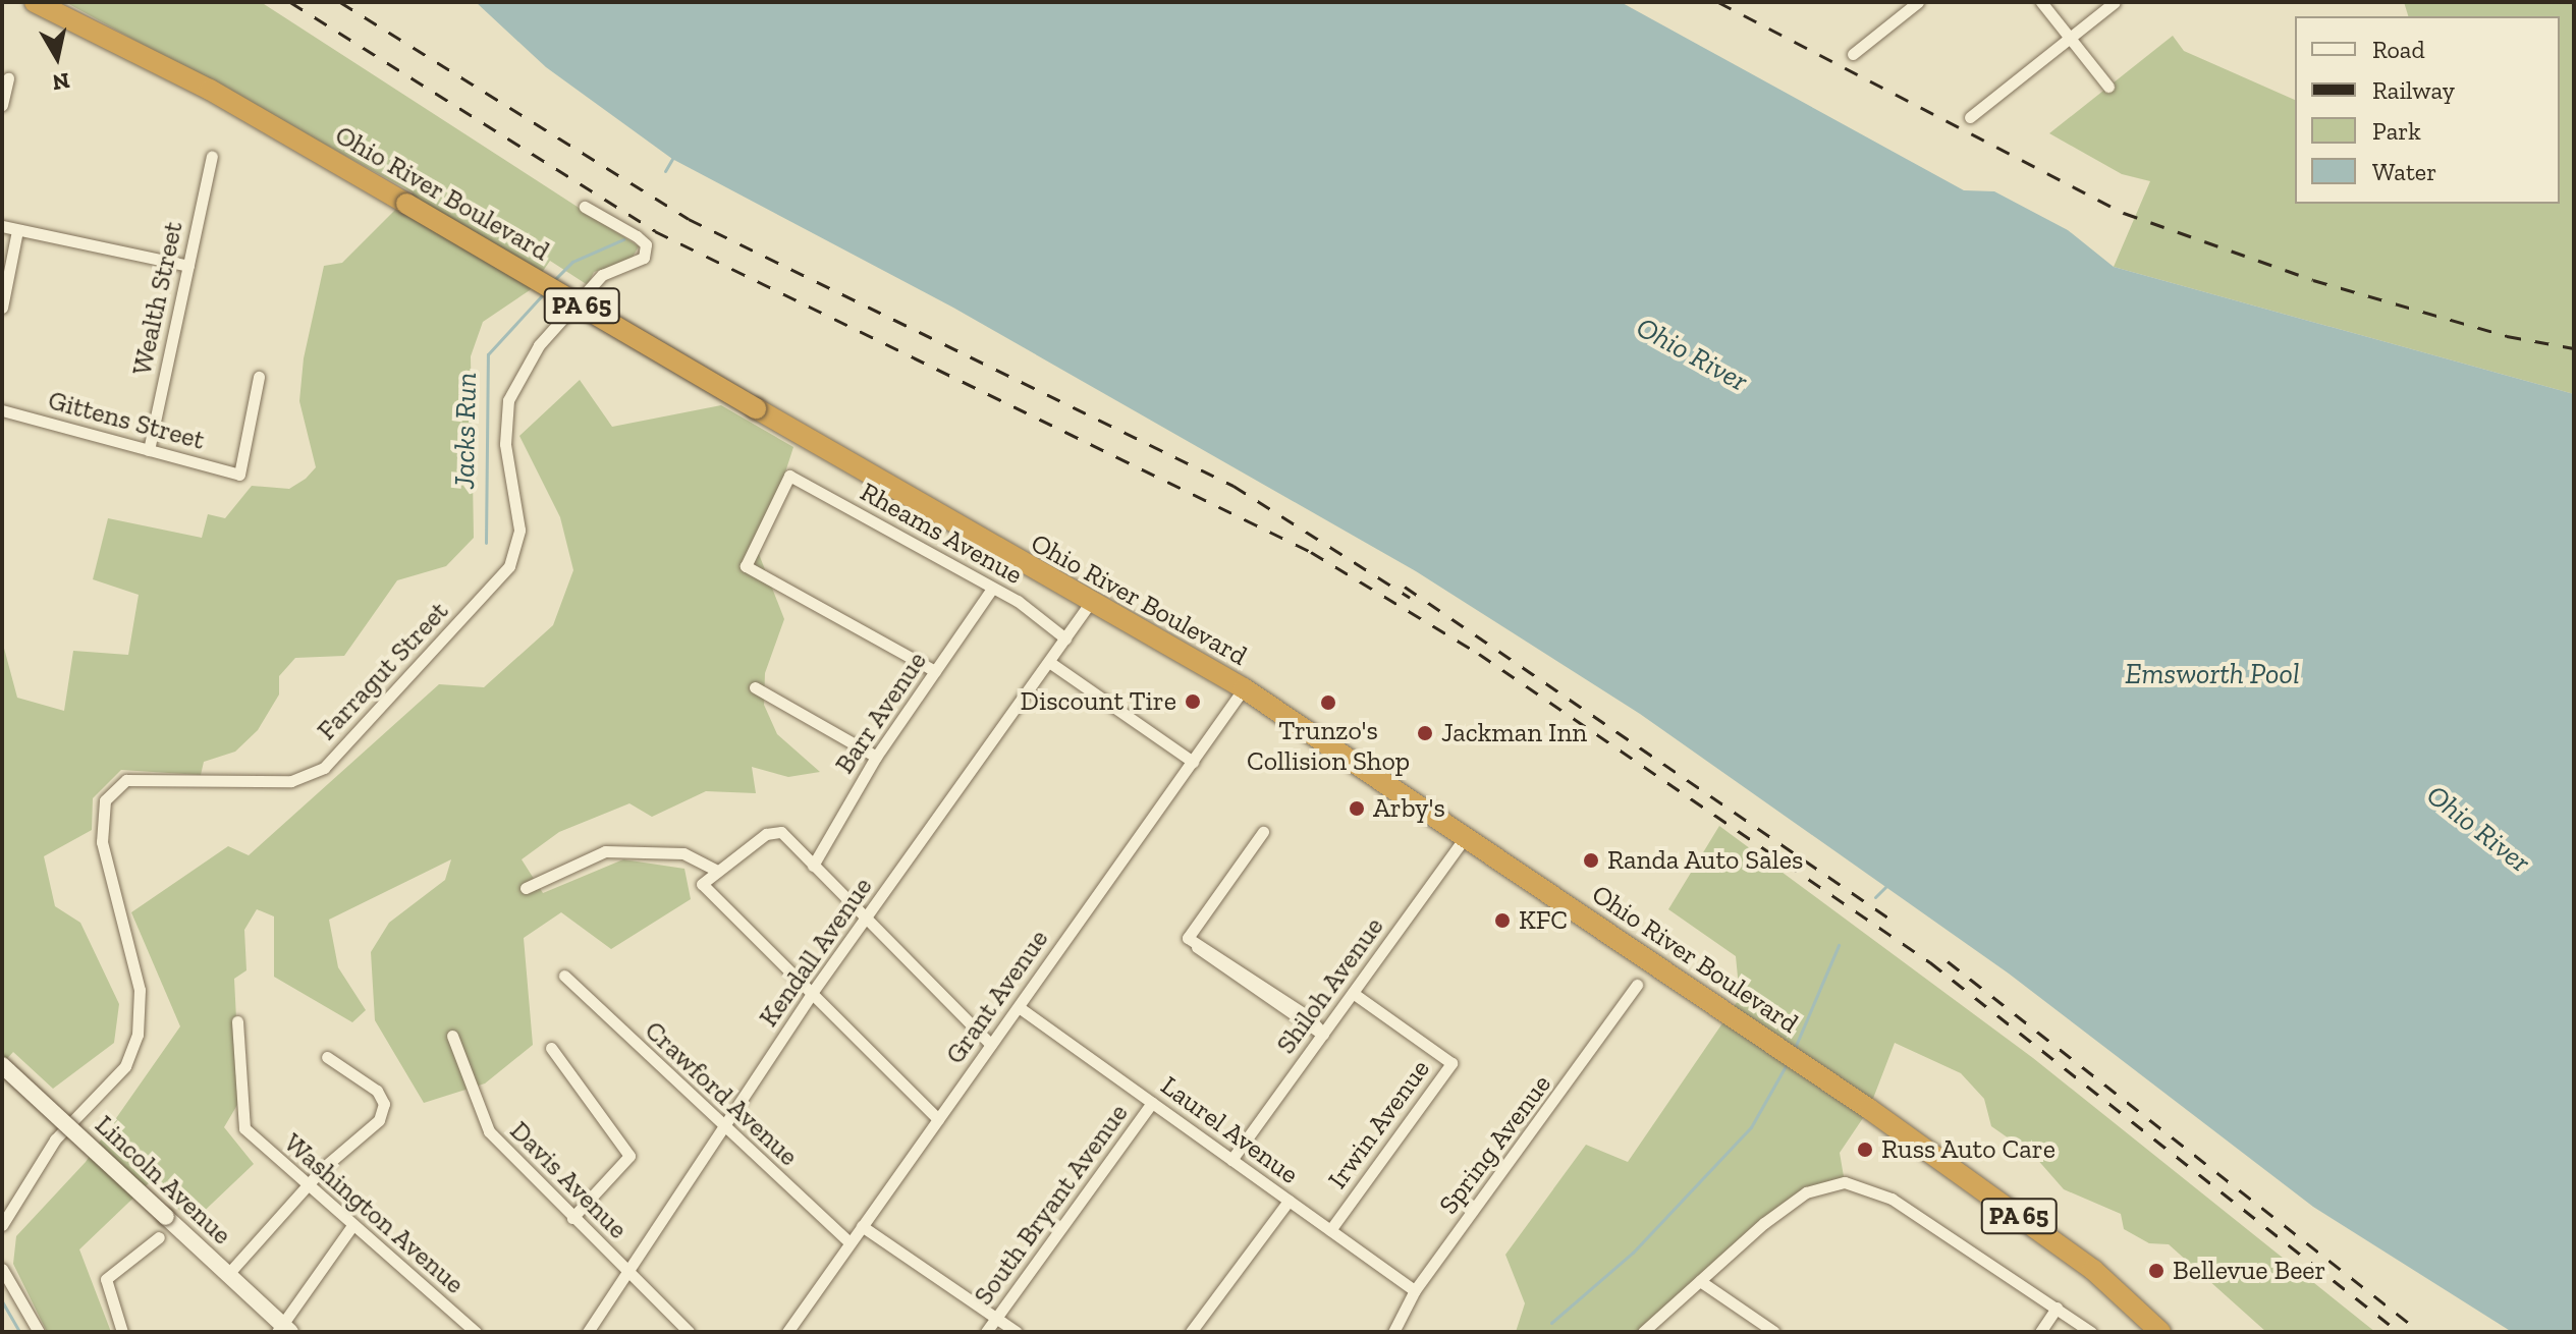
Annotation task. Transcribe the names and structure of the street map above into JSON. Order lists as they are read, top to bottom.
{
  "streets": {
    "highway": ["Ohio River Boulevard", "PA 65"],
    "street": [
      "Wealth Street",
      "Gittens Street",
      "Rheams Avenue",
      "Farragut Street",
      "Barr Avenue",
      "Kendall Avenue",
      "Shiloh Avenue",
      "Grant Avenue",
      "Crawford Avenue",
      "Irwin Avenue",
      "Laurel Avenue",
      "Spring Avenue",
      "Lincoln Avenue",
      "Davis Avenue",
      "South Bryant Avenue",
      "Washington Avenue"
    ]
  },
  "crossings": [
    ["Ohio River Boulevard", "Kendall Avenue"],
    ["Ohio River Boulevard", "Shiloh Avenue"],
    ["Ohio River Boulevard", "Grant Avenue"],
    ["Wealth Street", "Gittens Street"],
    ["Rheams Avenue", "Barr Avenue"],
    ["Rheams Avenue", "Kendall Avenue"],
    ["Kendall Avenue", "Crawford Avenue"],
    ["Kendall Avenue", "Davis Avenue"],
    ["Shiloh Avenue", "Irwin Avenue"],
    ["Shiloh Avenue", "Laurel Avenue"],
    ["Grant Avenue", "Crawford Avenue"],
    ["Grant Avenue", "Laurel Avenue"],
    ["Irwin Avenue", "Laurel Avenue"],
    ["Laurel Avenue", "Spring Avenue"],
    ["Laurel Avenue", "South Bryant Avenue"]
  ],
  "water": ["Ohio River", "Jacks Run", "Emsworth Pool"],
  "places": [
    "Discount Tire",
    "Trunzo's Collision Shop",
    "Jackman Inn",
    "Arby's",
    "Randa Auto Sales",
    "KFC",
    "Russ Auto Care",
    "Bellevue Beer"
  ],
  "legend": [
    "Road",
    "Railway",
    "Park",
    "Water"
  ],
  "north": "bottom"
}
